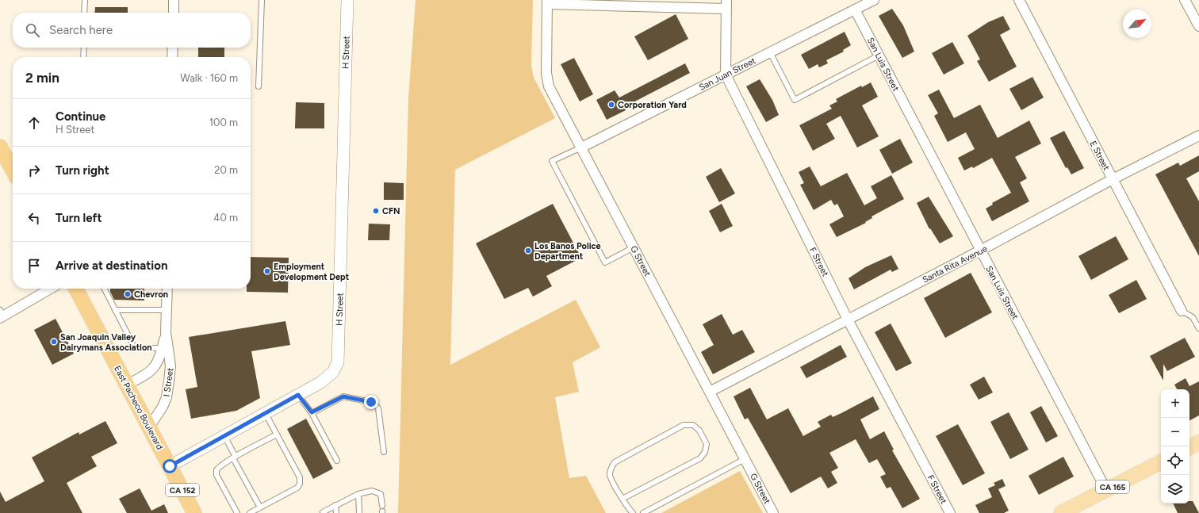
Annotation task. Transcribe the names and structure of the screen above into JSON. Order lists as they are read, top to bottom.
{
  "streets": {
    "highway": ["East Pacheco Boulevard", "CA 152"],
    "main road": ["CA 165"],
    "street": [
      "H Street",
      "San Luis Street",
      "San Juan Street",
      "E Street",
      "G Street",
      "F Street",
      "Santa Rita Avenue",
      "I Street"
    ]
  },
  "crossings": [
    ["H Street", "East Pacheco Boulevard"],
    ["San Luis Street", "San Juan Street"],
    ["San Luis Street", "Santa Rita Avenue"],
    ["San Luis Street", "CA 165"],
    ["San Juan Street", "G Street"],
    ["San Juan Street", "F Street"],
    ["E Street", "Santa Rita Avenue"],
    ["G Street", "Santa Rita Avenue"],
    ["F Street", "Santa Rita Avenue"],
    ["I Street", "East Pacheco Boulevard"]
  ],
  "places": [
    "Corporation Yard",
    "CFN",
    "Los Banos Police Department",
    "Employment Development Dept",
    "Chevron",
    "San Joaquin Valley Dairymans Association"
  ],
  "north": "top right",
  "page": {
    "search": "Search here",
    "heading": ["2 min", "Walk · 160 m"],
    "list": [
      ["Continue", "H Street", "100 m"],
      ["Turn right", "20 m"],
      ["Turn left", "40 m"],
      "Arrive at destination"
    ],
    "map_buttons": ["+", "−"]
  }
}
